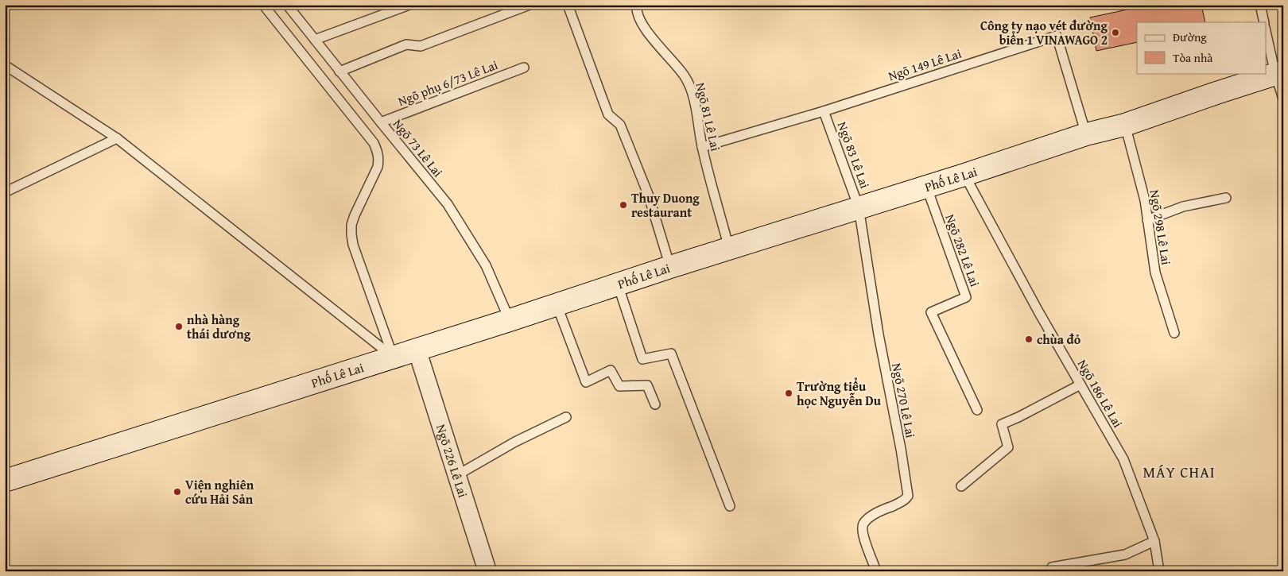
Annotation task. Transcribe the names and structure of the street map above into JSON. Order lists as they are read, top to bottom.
{
  "streets": {
    "street": ["Phố Lê Lai", "Ngõ 226 Lê Lai"],
    "lane": [
      "Ngõ 149 Lê Lai",
      "Ngõ phụ 6/73 Lê Lai",
      "Ngõ 81 Lê Lai",
      "Ngõ 73 Lê Lai",
      "Ngõ 83 Lê Lai",
      "Ngõ 298 Lê Lai",
      "Ngõ 282 Lê Lai",
      "Ngõ 186 Lê Lai",
      "Ngõ 270 Lê Lai"
    ]
  },
  "crossings": [
    ["Ngõ 149 Lê Lai", "Ngõ 81 Lê Lai"],
    ["Ngõ 149 Lê Lai", "Ngõ 83 Lê Lai"],
    ["Ngõ 149 Lê Lai", "Phố Lê Lai"],
    ["Ngõ phụ 6/73 Lê Lai", "Ngõ 73 Lê Lai"],
    ["Ngõ 81 Lê Lai", "Phố Lê Lai"],
    ["Ngõ 73 Lê Lai", "Phố Lê Lai"],
    ["Ngõ 83 Lê Lai", "Phố Lê Lai"],
    ["Ngõ 83 Lê Lai", "Ngõ 270 Lê Lai"],
    ["Phố Lê Lai", "Ngõ 298 Lê Lai"],
    ["Phố Lê Lai", "Ngõ 282 Lê Lai"],
    ["Phố Lê Lai", "Ngõ 186 Lê Lai"],
    ["Phố Lê Lai", "Ngõ 270 Lê Lai"],
    ["Phố Lê Lai", "Ngõ 226 Lê Lai"]
  ],
  "districts": ["MÁY CHAI"],
  "places": [
    "Công ty nạo vét đường biển 1 VINAWAGO 2",
    "Thuy Duong restaurant",
    "nhà hàng thái dương",
    "chùa đỏ",
    "Trường tiểu học Nguyễn Du",
    "Viện nghiên cứu Hải Sản"
  ],
  "legend": ["Đường", "Tòa nhà"]
}
